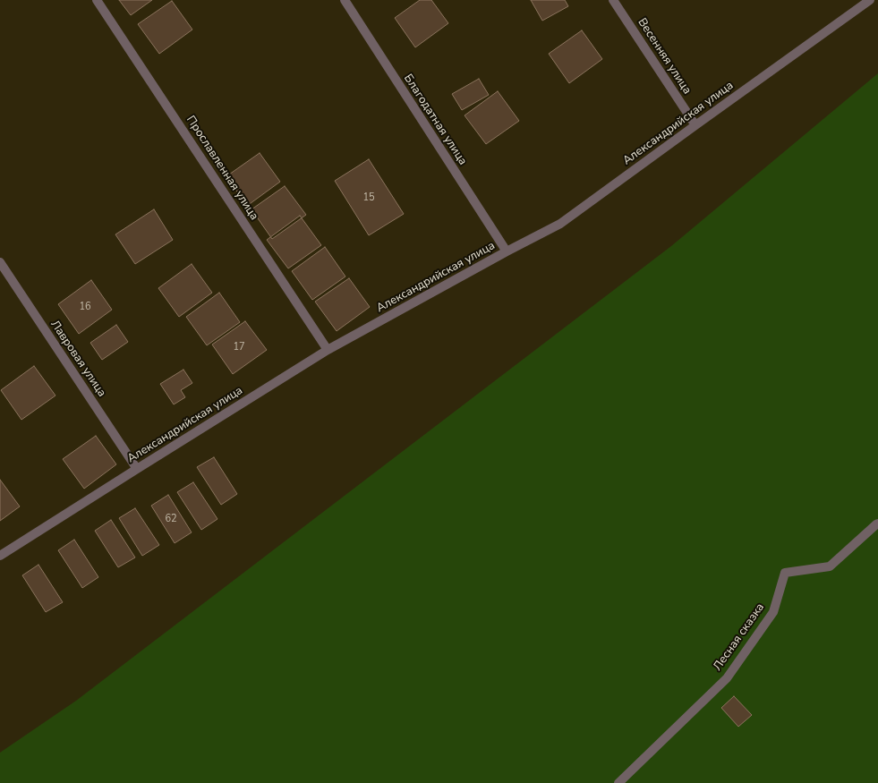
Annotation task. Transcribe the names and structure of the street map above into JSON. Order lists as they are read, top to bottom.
{
  "streets": {
    "street": [
      "Весенняя улица",
      "Благодатная улица",
      "Александрийская улица",
      "Прославленная улица",
      "Лавровая улица",
      "Лесная сказка"
    ]
  },
  "crossings": [
    ["Весенняя улица", "Александрийская улица"],
    ["Благодатная улица", "Александрийская улица"],
    ["Александрийская улица", "Прославленная улица"],
    ["Александрийская улица", "Лавровая улица"]
  ],
  "house_numbers": [
    "15",
    "16",
    "17",
    "62"
  ]
}
